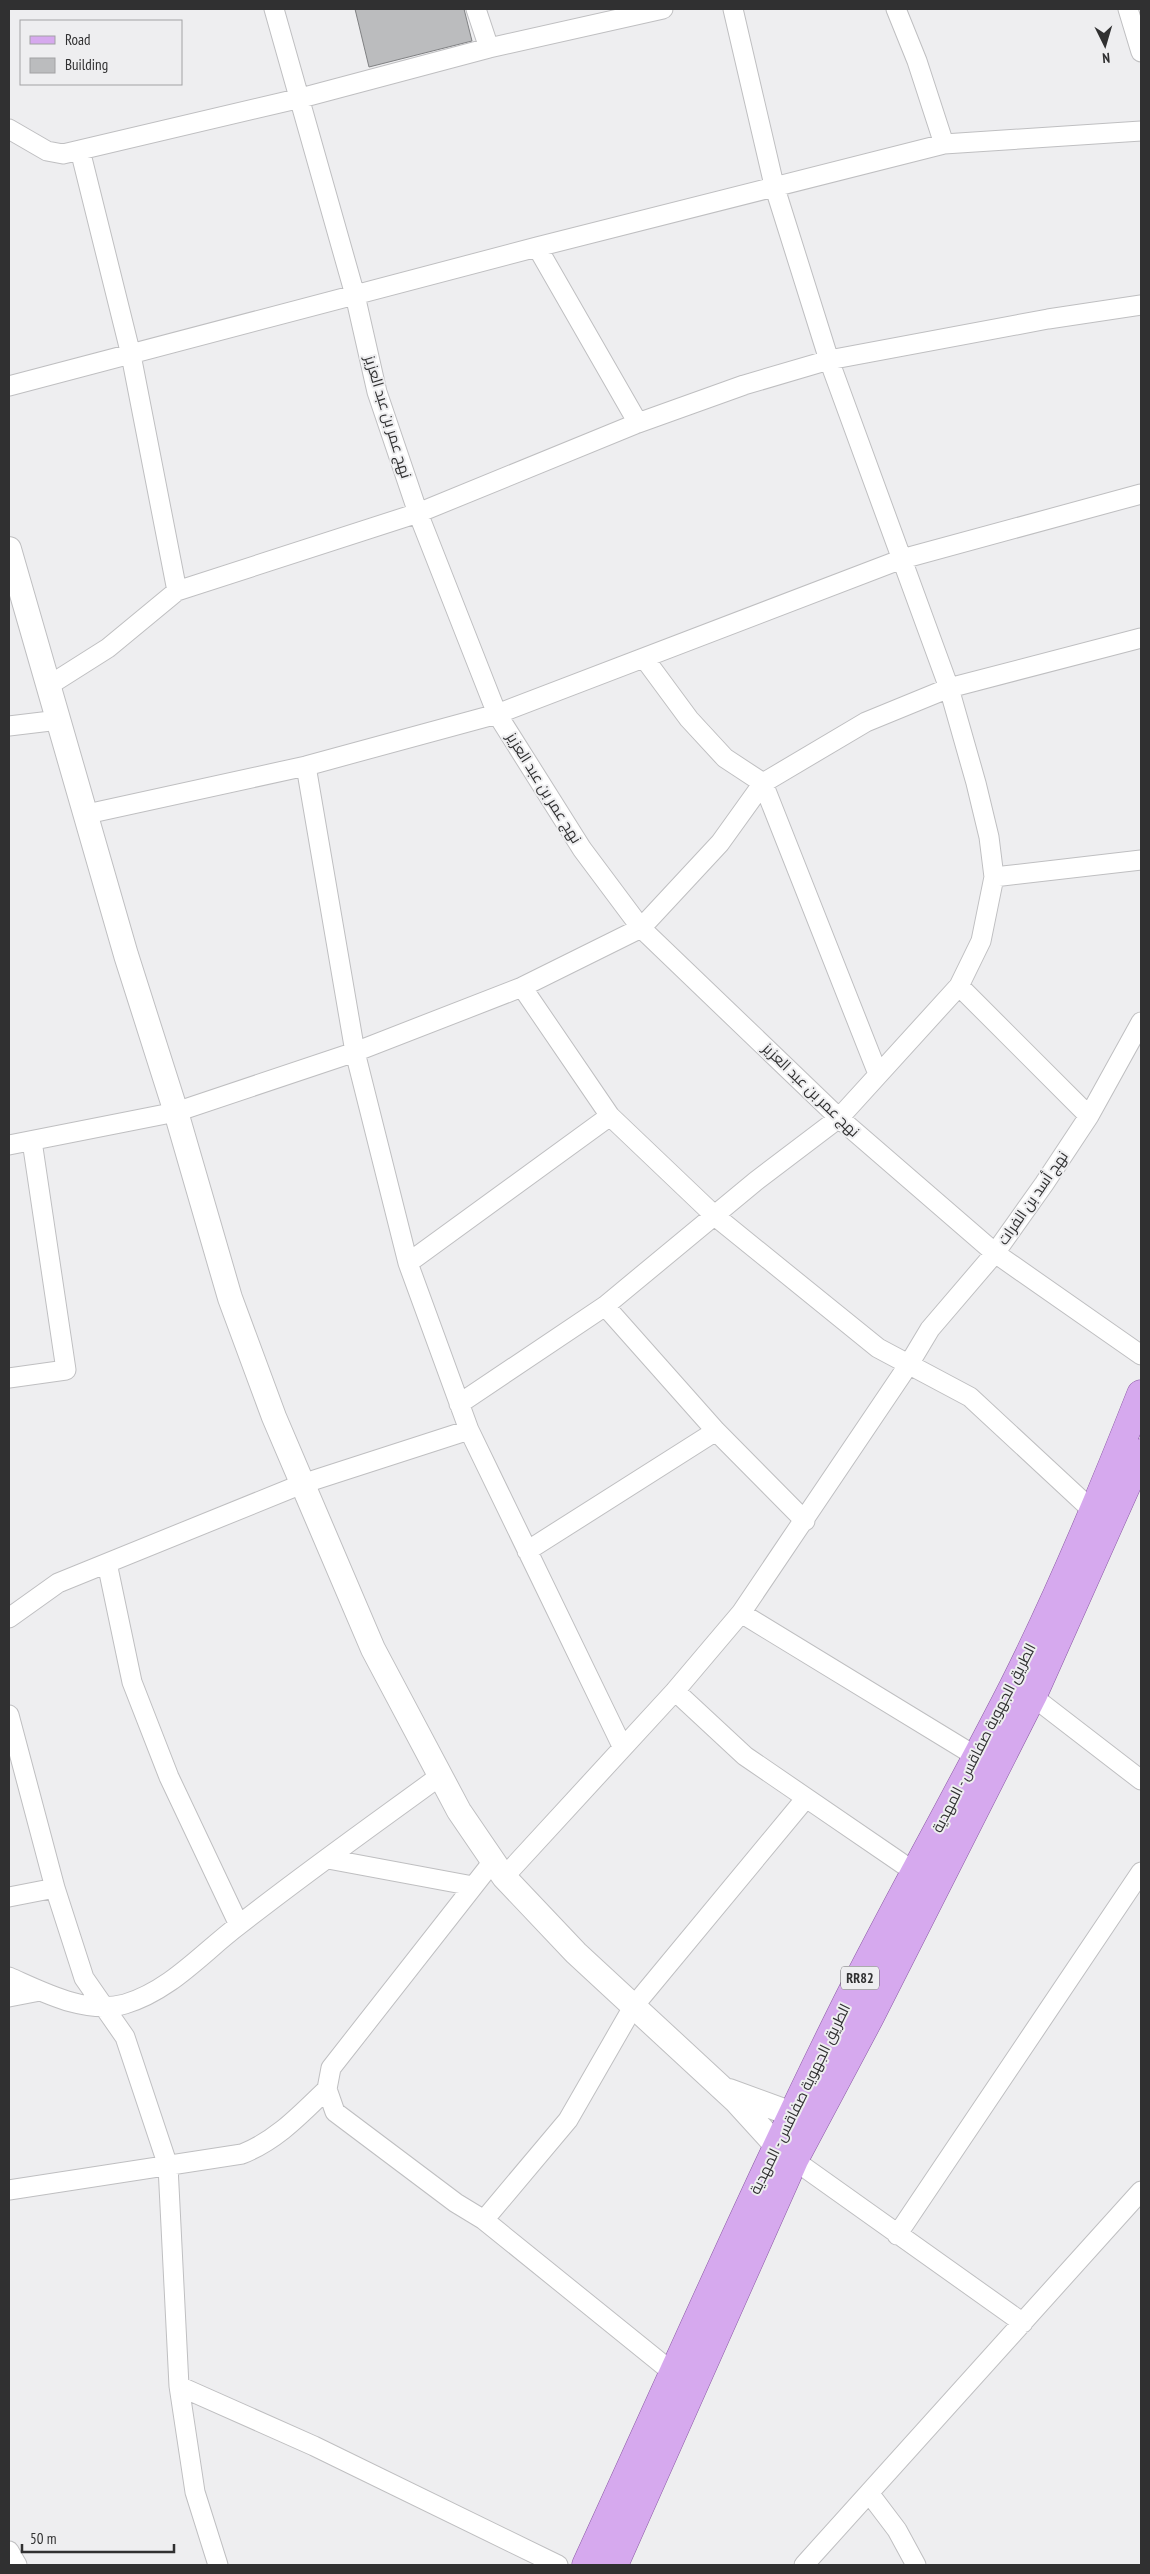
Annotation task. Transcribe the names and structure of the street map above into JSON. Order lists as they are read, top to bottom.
{
  "streets": {
    "main road": ["الطريق الجهوية صفاقس - المهدية", "RR82"],
    "street": ["نهج عمر بن عبد العزيز", "نهج أسد بن الفرات"]
  },
  "crossings": [
    ["نهج عمر بن عبد العزيز", "نهج أسد بن الفرات"]
  ],
  "legend": ["Road", "Building"],
  "scale_bar": "50 m",
  "north": "bottom"
}
